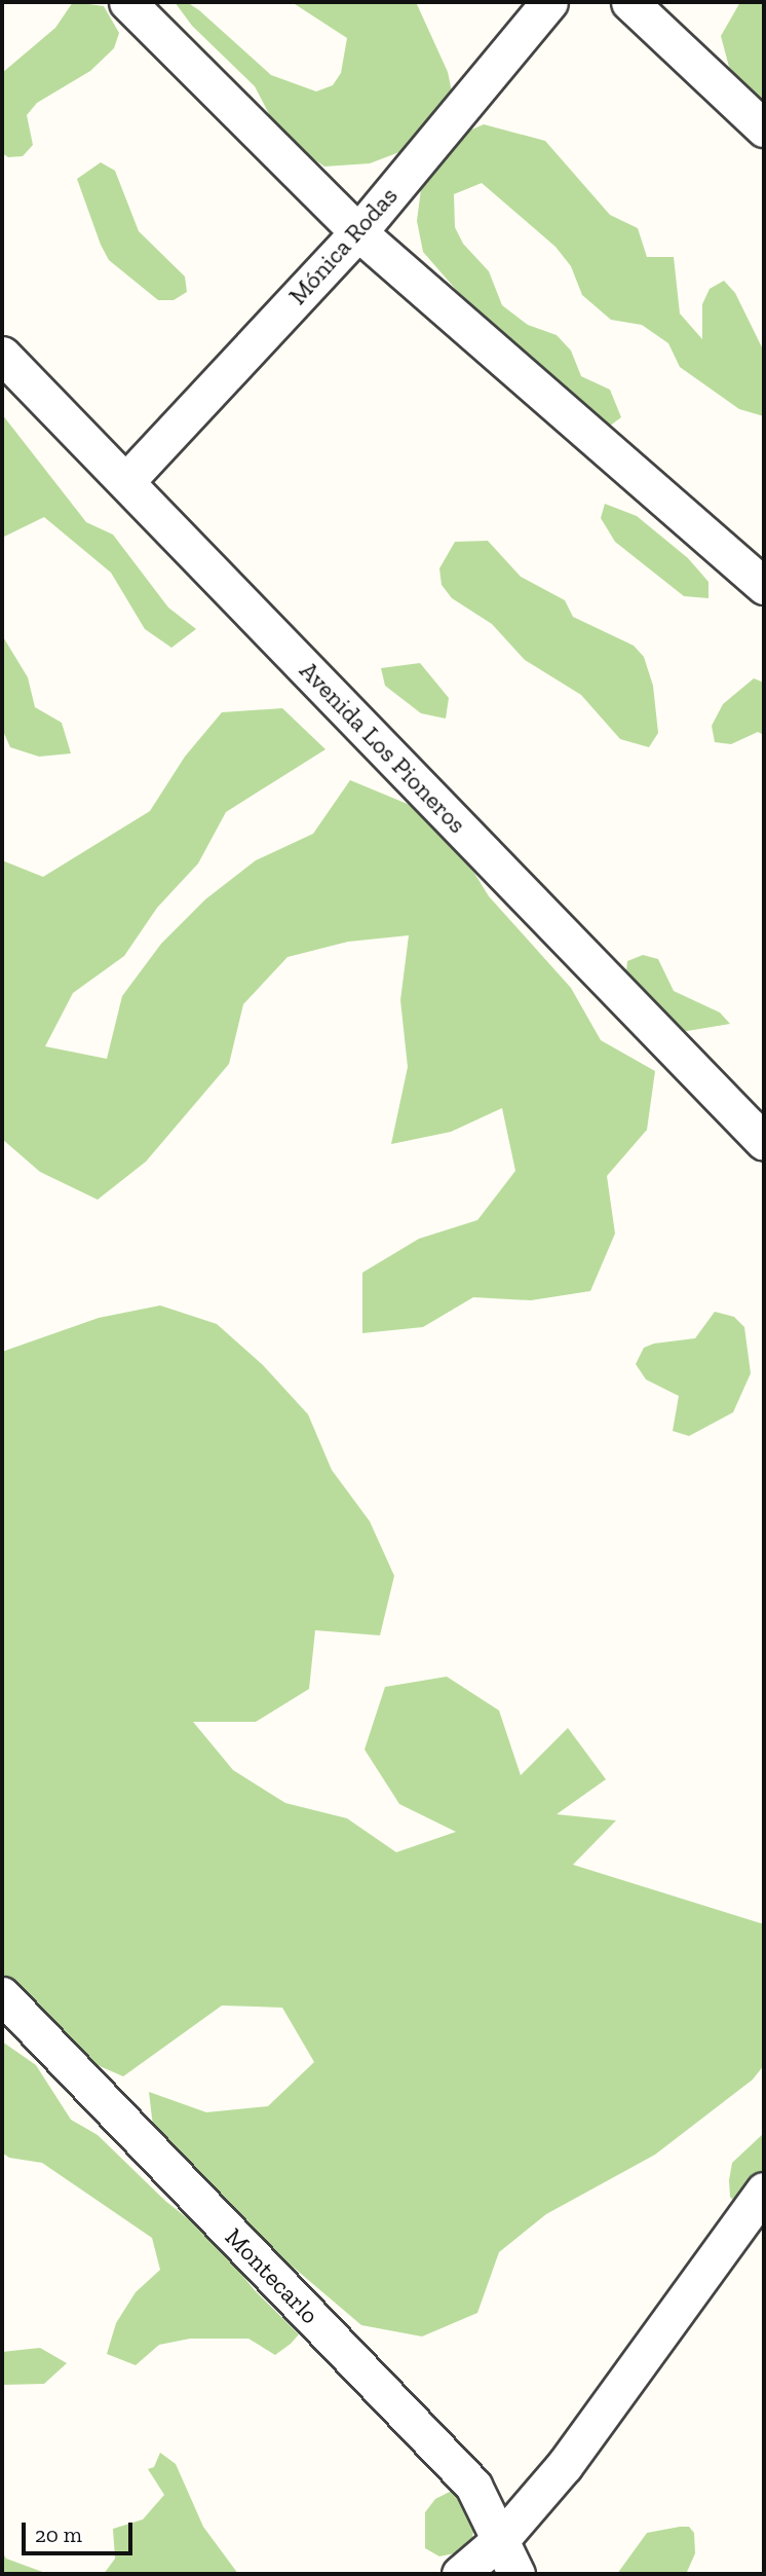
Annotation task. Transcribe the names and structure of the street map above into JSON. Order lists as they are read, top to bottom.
{
  "streets": {
    "street": ["Mónica Rodas", "Avenida Los Pioneros", "Montecarlo"]
  },
  "crossings": [
    ["Mónica Rodas", "Avenida Los Pioneros"]
  ],
  "scale_bar": "20 m"
}
